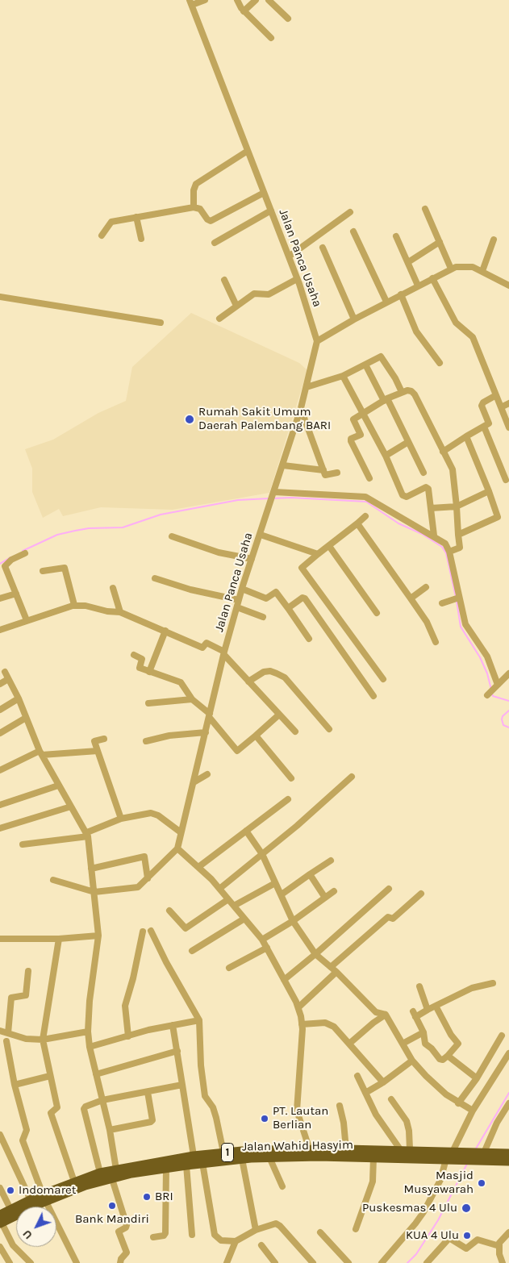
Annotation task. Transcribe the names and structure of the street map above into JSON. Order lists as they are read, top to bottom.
{
  "streets": {
    "highway": ["Jalan Wahid Hasyim", "1"],
    "street": ["Jalan Panca Usaha"]
  },
  "places": [
    "Rumah Sakit Umum Daerah Palembang BARI",
    "PT. Lautan Berlian",
    "Masjid Musyawarah",
    "Indomaret",
    "BRI",
    "Bank Mandiri",
    "Puskesmas 4 Ulu",
    "KUA 4 Ulu"
  ],
  "north": "bottom left"
}
